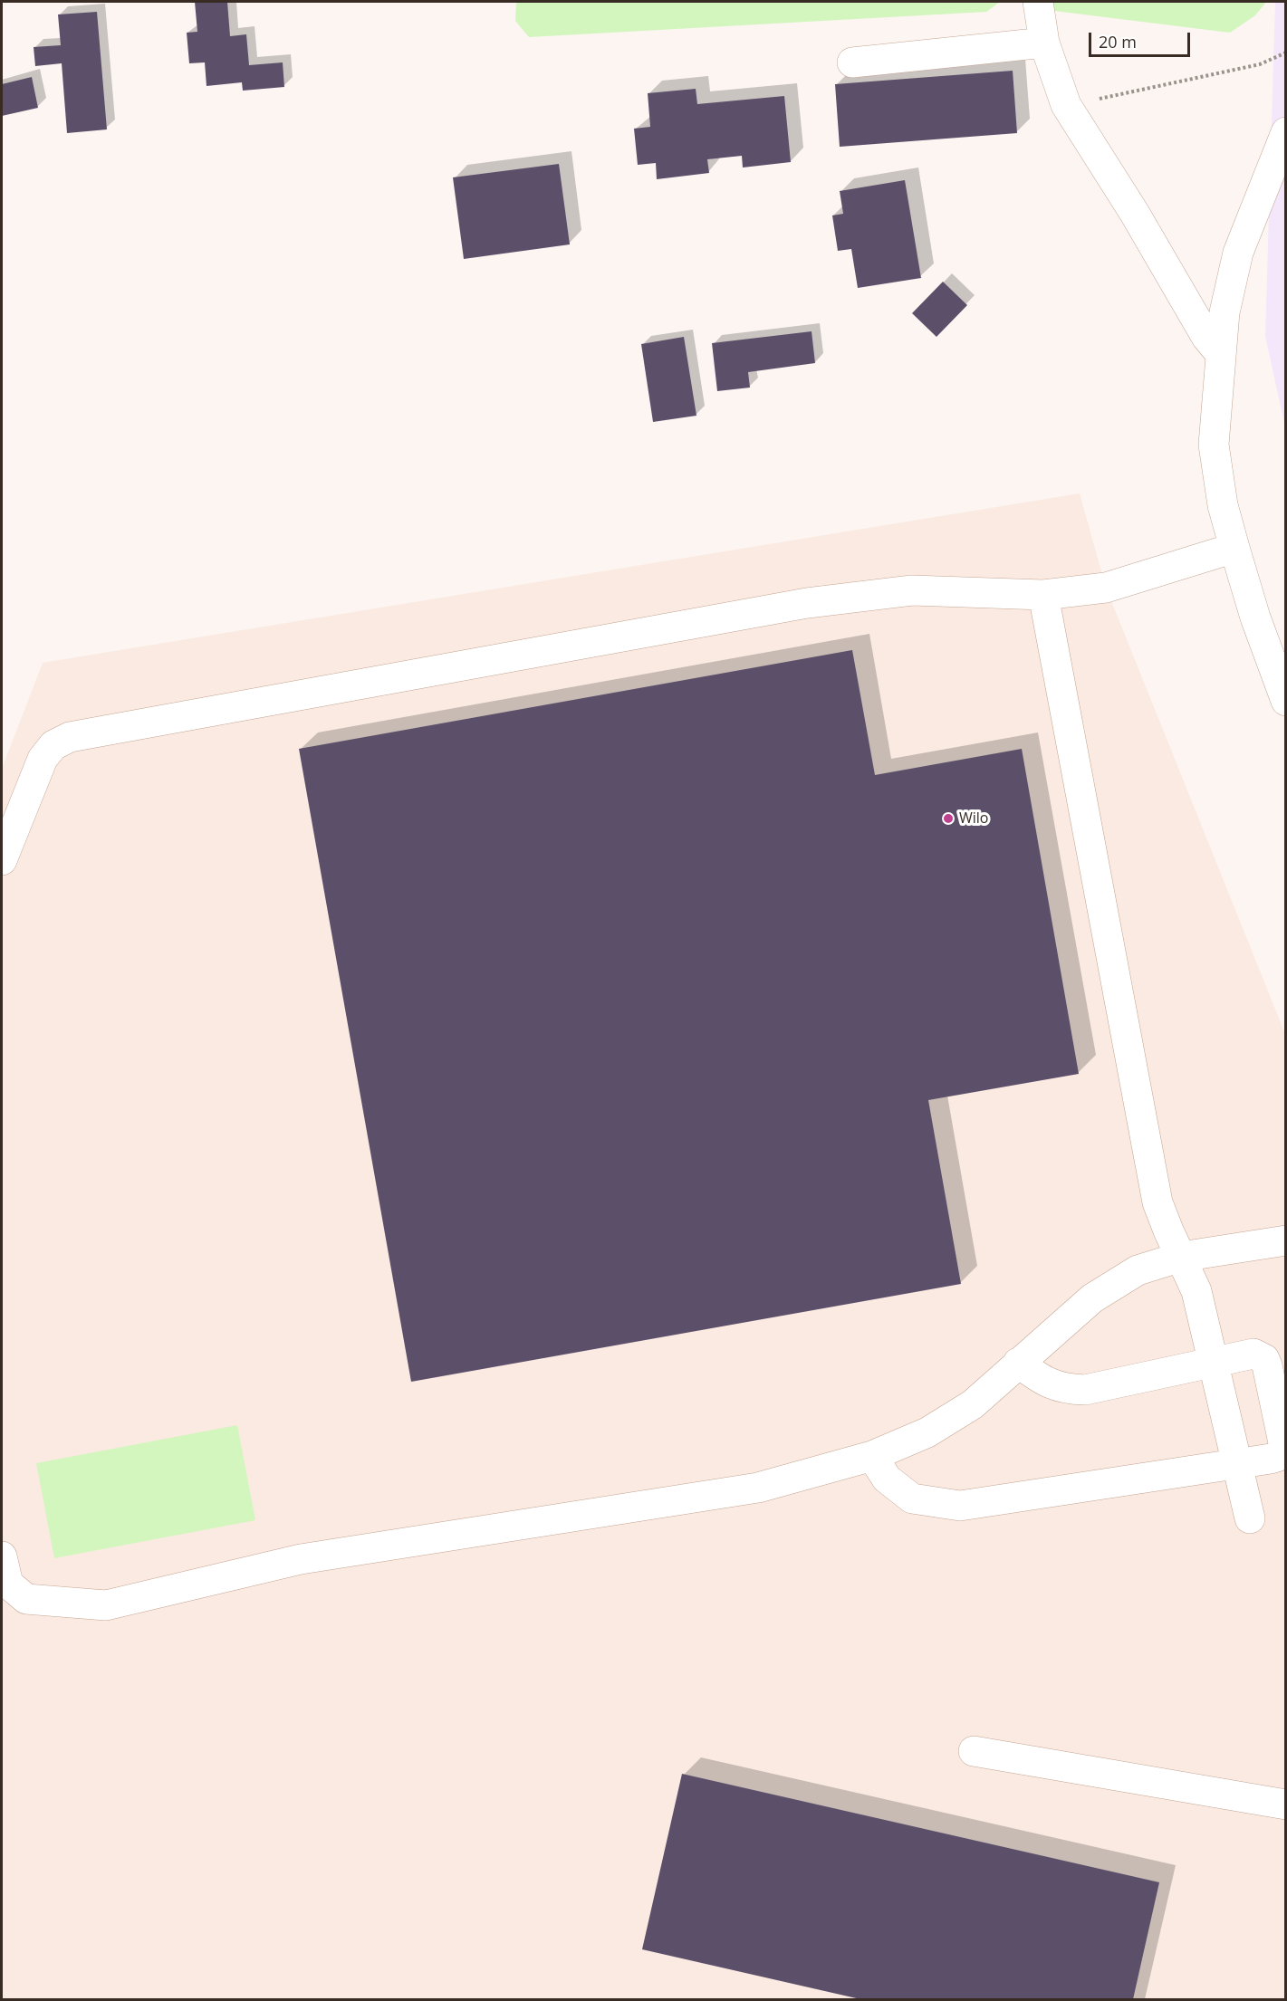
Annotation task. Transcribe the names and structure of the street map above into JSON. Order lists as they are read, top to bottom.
{
  "places": ["Wilo"],
  "scale_bar": "20 m"
}
